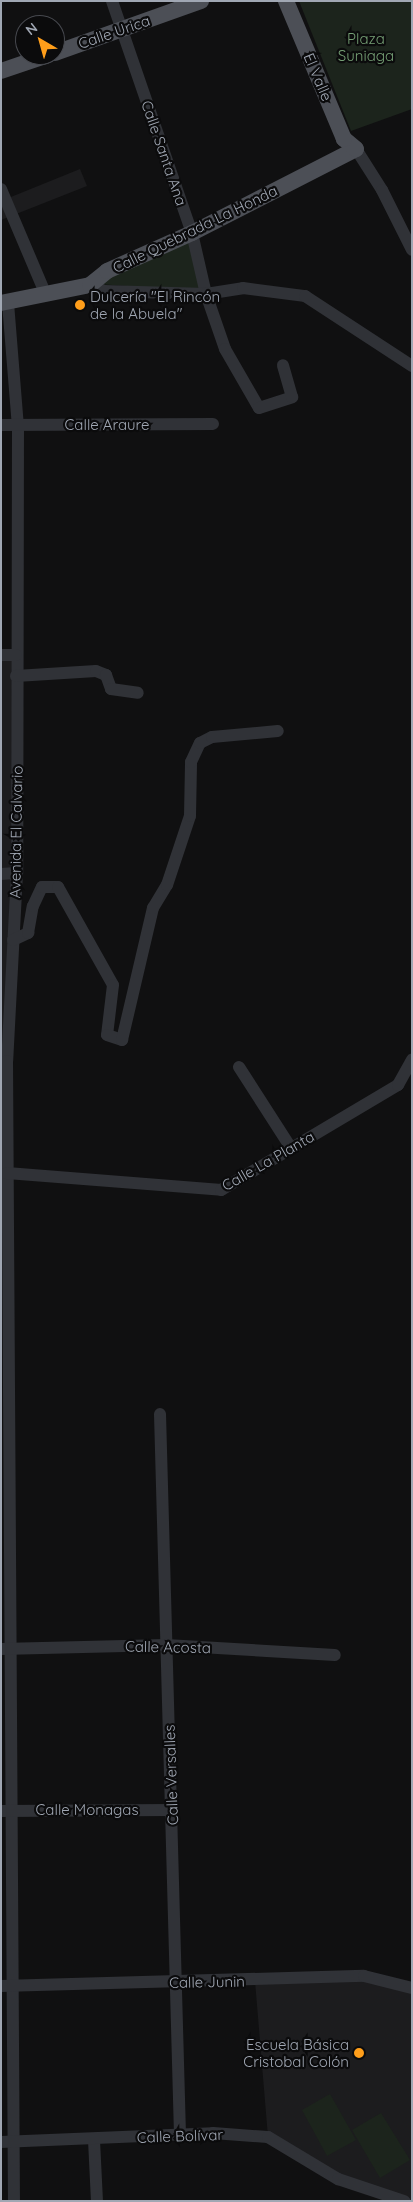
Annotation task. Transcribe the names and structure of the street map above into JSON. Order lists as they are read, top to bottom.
{
  "streets": {
    "main road": ["Calle Urica", "El Valle", "Calle Quebrada La Honda"],
    "street": [
      "Calle Santa Ana",
      "Calle Araure",
      "Avenida El Calvario",
      "Calle La Planta",
      "Calle Acosta",
      "Calle Versalles",
      "Calle Monagas",
      "Calle Junin",
      "Calle Bolívar"
    ]
  },
  "crossings": [
    ["Calle Urica", "Calle Santa Ana"],
    ["El Valle", "Calle Quebrada La Honda"],
    ["Calle Santa Ana", "Calle Quebrada La Honda"],
    ["Calle Quebrada La Honda", "Avenida El Calvario"],
    ["Calle Araure", "Avenida El Calvario"],
    ["Avenida El Calvario", "Calle La Planta"],
    ["Avenida El Calvario", "Calle Acosta"],
    ["Avenida El Calvario", "Calle Monagas"],
    ["Avenida El Calvario", "Calle Junin"],
    ["Avenida El Calvario", "Calle Bolívar"],
    ["Calle Acosta", "Calle Versalles"],
    ["Calle Versalles", "Calle Monagas"],
    ["Calle Versalles", "Calle Junin"],
    ["Calle Versalles", "Calle Bolívar"]
  ],
  "parks": ["Plaza Suniaga"],
  "places": ["Dulcería \"El Rincón de la Abuela\"", "Escuela Básica Cristobal Colón"],
  "north": "top left"
}
